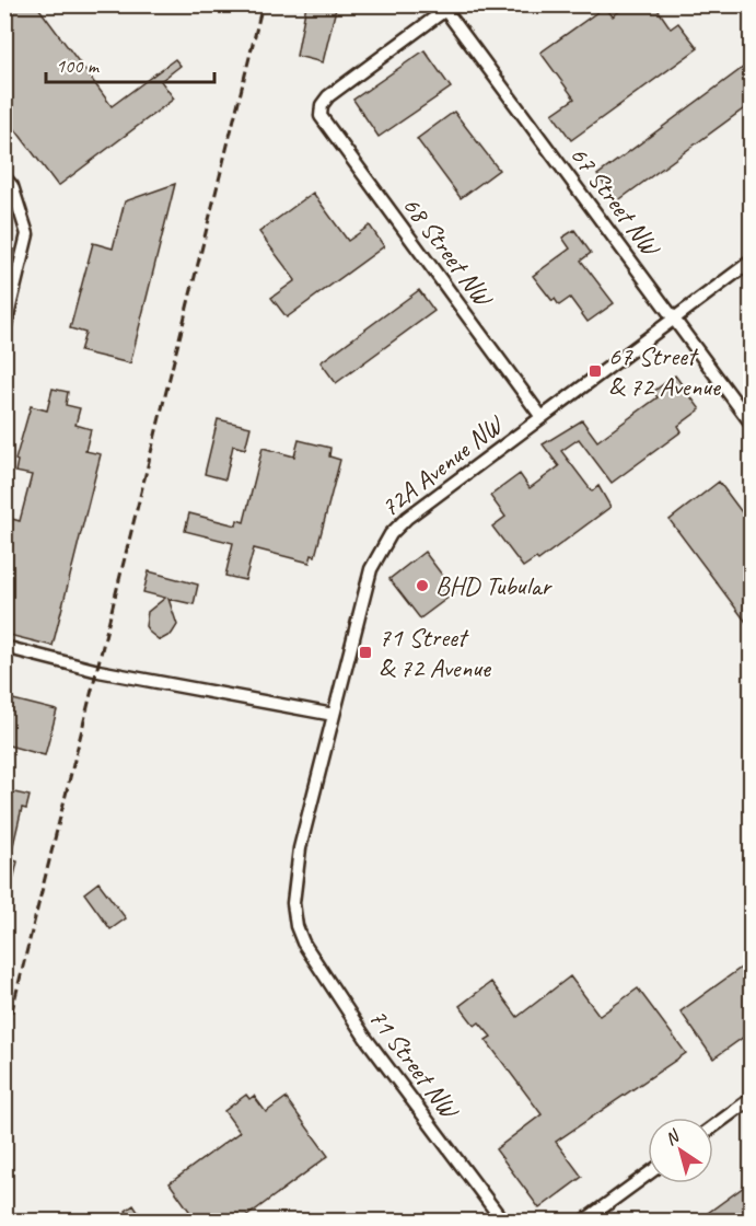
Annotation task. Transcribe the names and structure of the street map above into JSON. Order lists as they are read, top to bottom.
{
  "streets": {
    "street": [
      "67 Street NW",
      "68 Street NW",
      "72A Avenue NW",
      "71 Street NW"
    ]
  },
  "crossings": [
    ["67 Street NW", "68 Street NW"],
    ["67 Street NW", "72A Avenue NW"],
    ["68 Street NW", "72A Avenue NW"],
    ["72A Avenue NW", "71 Street NW"]
  ],
  "places": {
    "transit": ["67 Street & 72 Avenue", "71 Street & 72 Avenue"],
    "other": ["BHD Tubular"]
  },
  "scale_bar": "100 m",
  "north": "top left"
}
